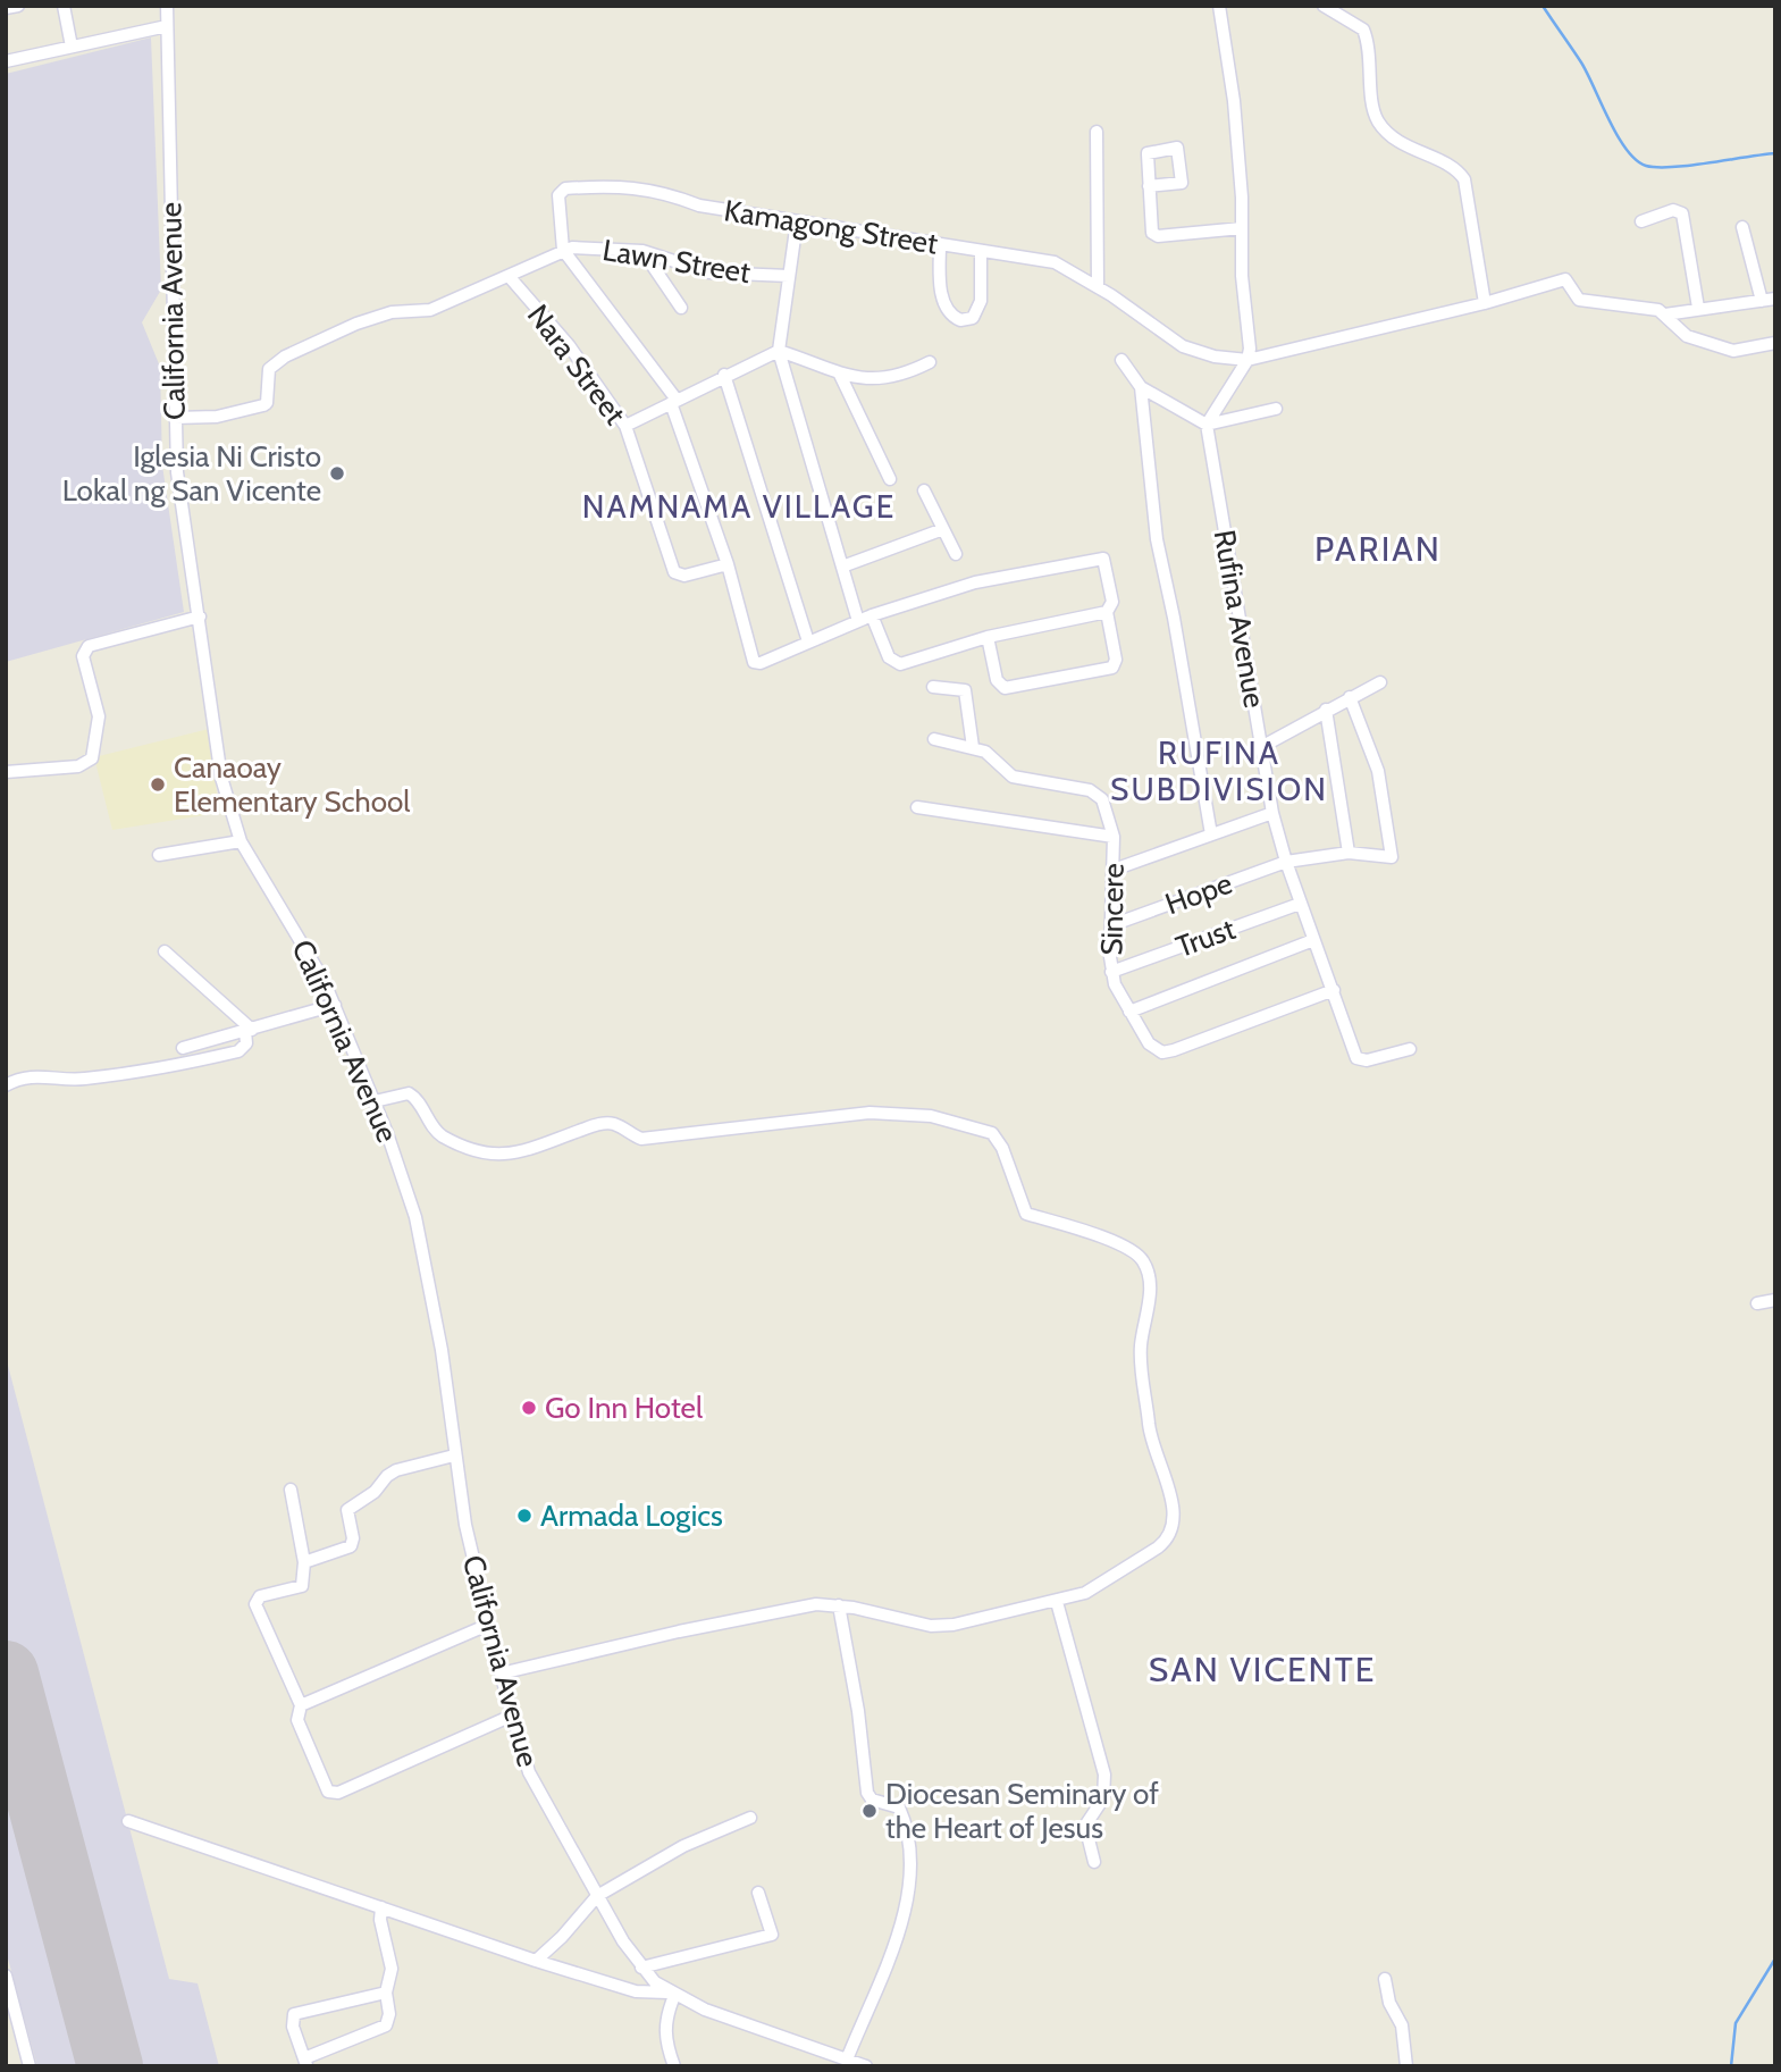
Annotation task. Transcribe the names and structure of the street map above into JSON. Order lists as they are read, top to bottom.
{
  "streets": {
    "street": [
      "Kamagong Street",
      "Lawn Street",
      "California Avenue",
      "Nara Street",
      "Rufina Avenue",
      "Hope",
      "Sincere",
      "Trust"
    ]
  },
  "crossings": [
    ["Kamagong Street", "Lawn Street"],
    ["Rufina Avenue", "Hope"],
    ["Rufina Avenue", "Sincere"],
    ["Rufina Avenue", "Trust"],
    ["Hope", "Sincere"],
    ["Sincere", "Trust"]
  ],
  "districts": [
    "NAMNAMA VILLAGE",
    "PARIAN",
    "RUFINA SUBDIVISION",
    "SAN VICENTE"
  ],
  "places": [
    "Iglesia Ni Cristo Lokal ng San Vicente",
    "Canaoay Elementary School",
    "Go Inn Hotel",
    "Armada Logics",
    "Diocesan Seminary of the Heart of Jesus"
  ]
}
